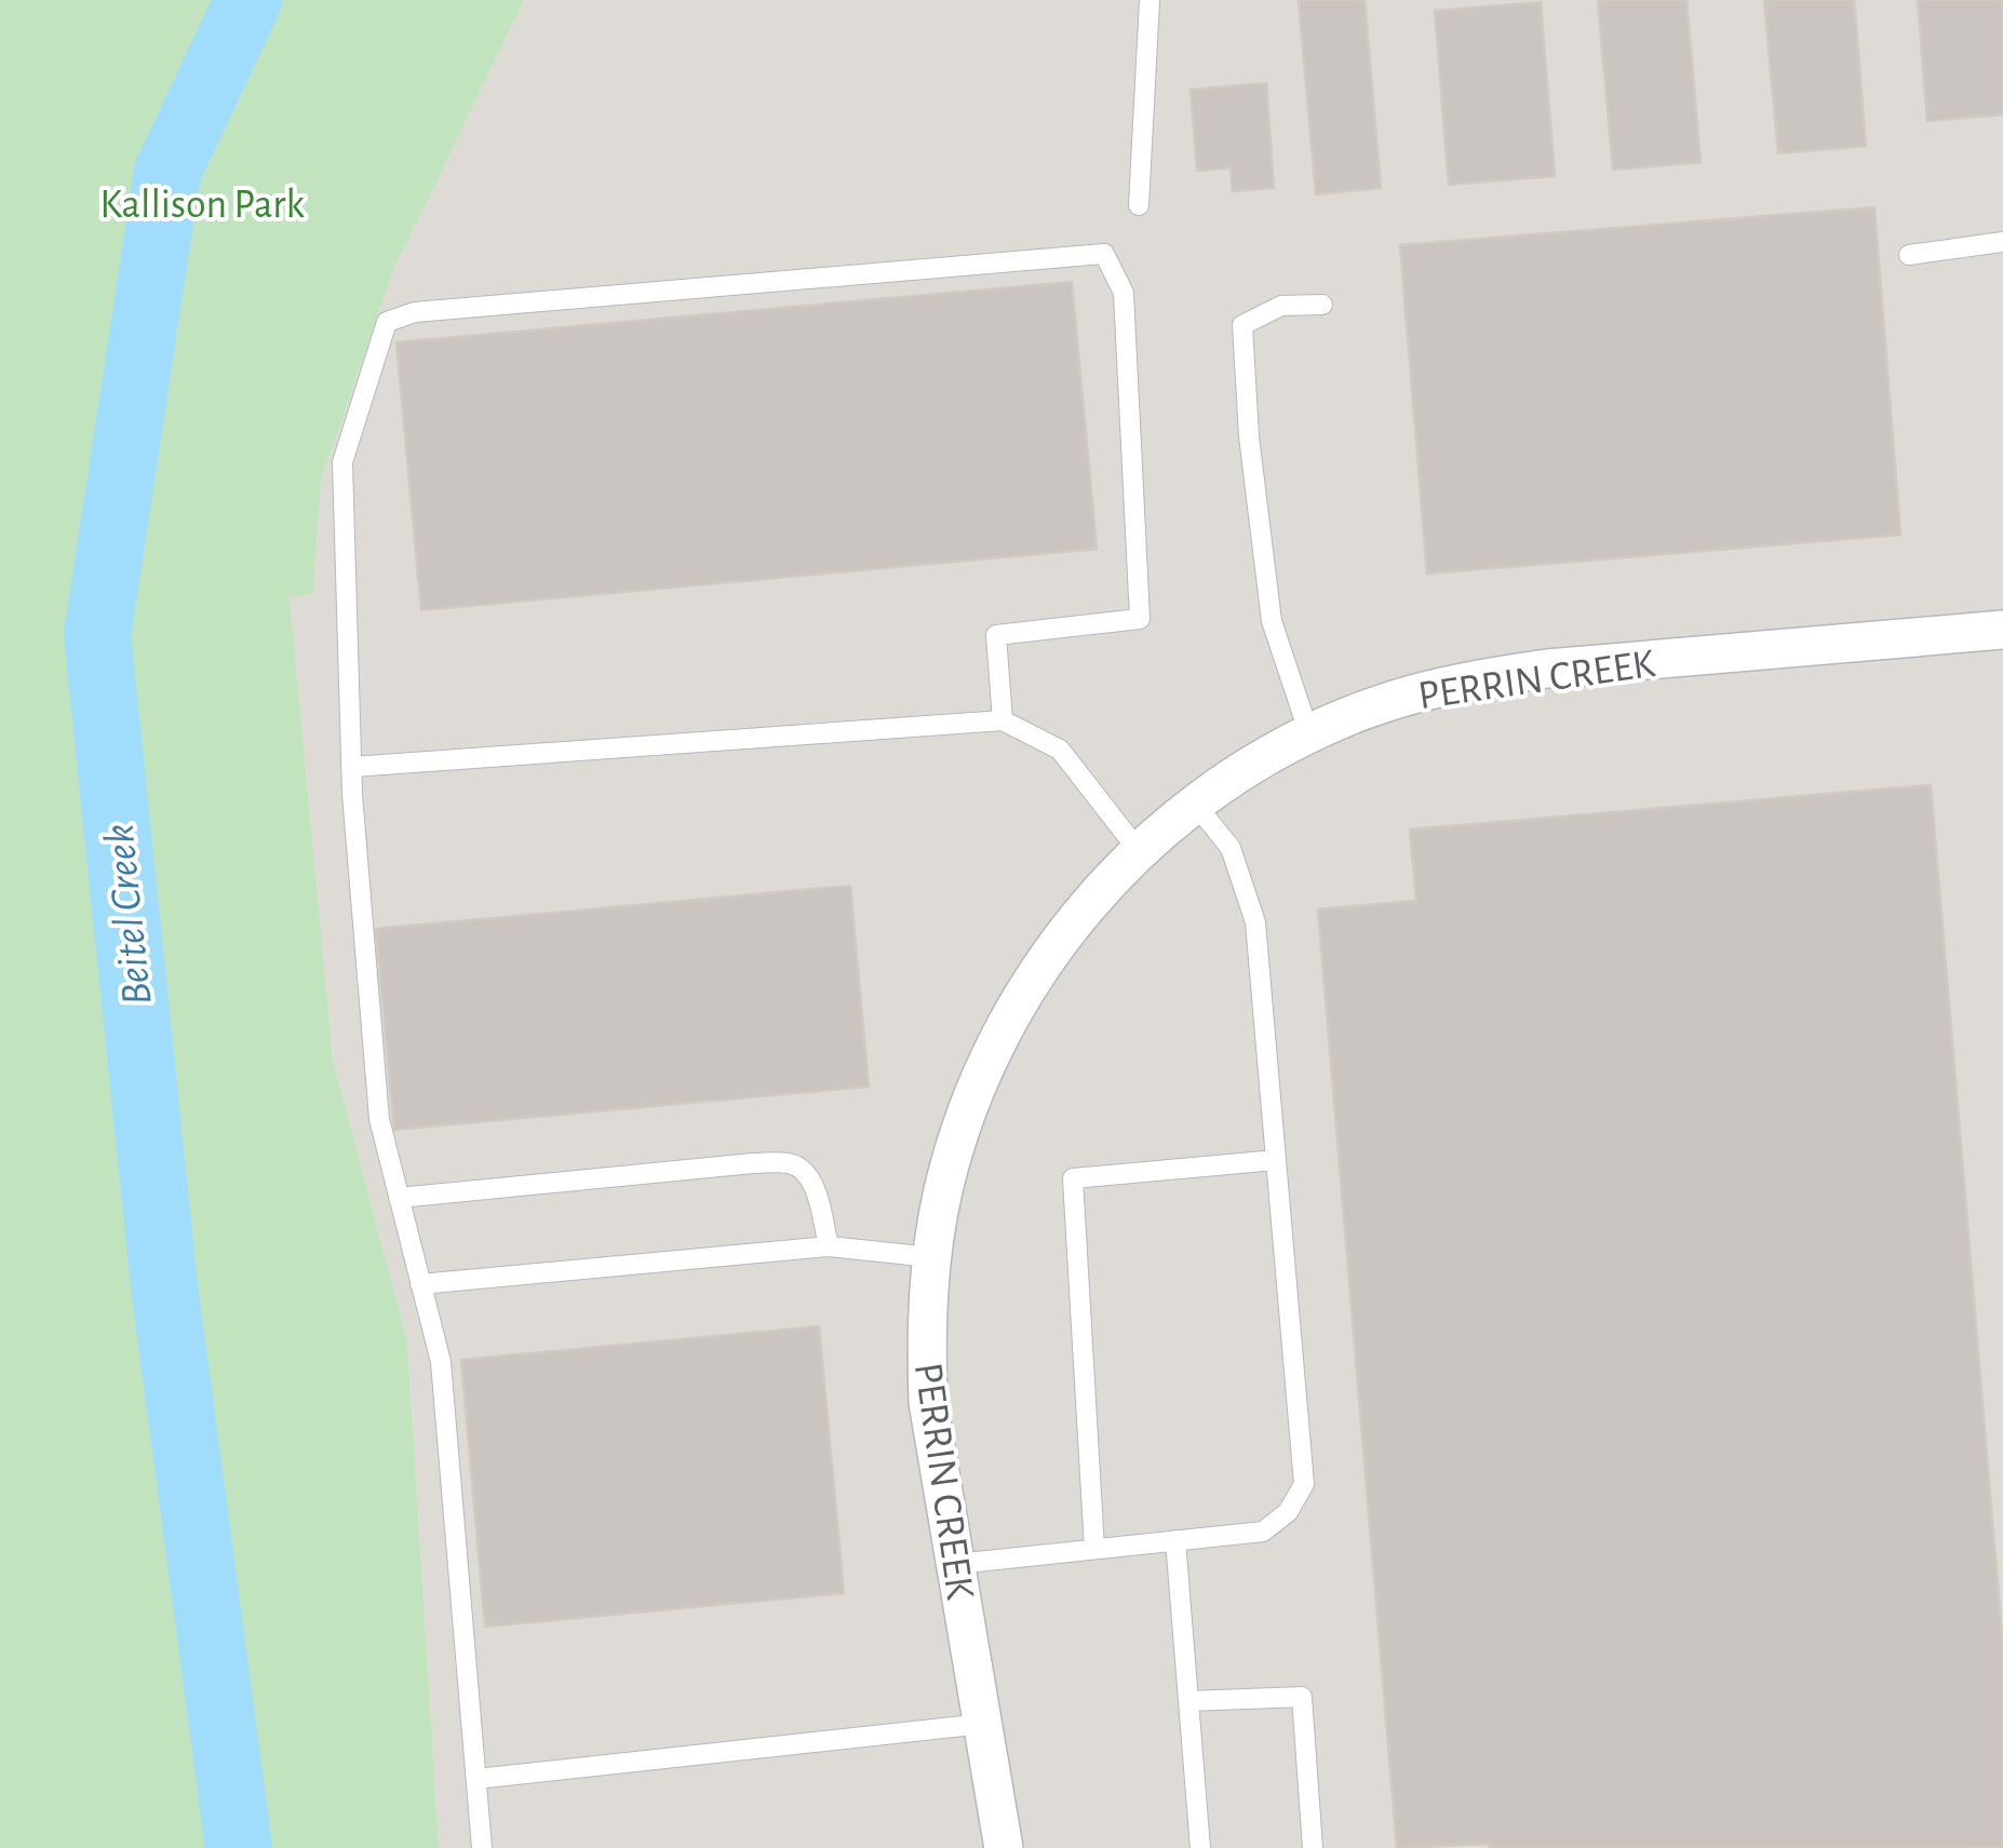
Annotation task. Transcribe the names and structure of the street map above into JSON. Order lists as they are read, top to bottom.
{
  "streets": {
    "street": ["PERRIN CREEK"]
  },
  "water": ["Beitel Creek"],
  "parks": ["Kallison Park"]
}
